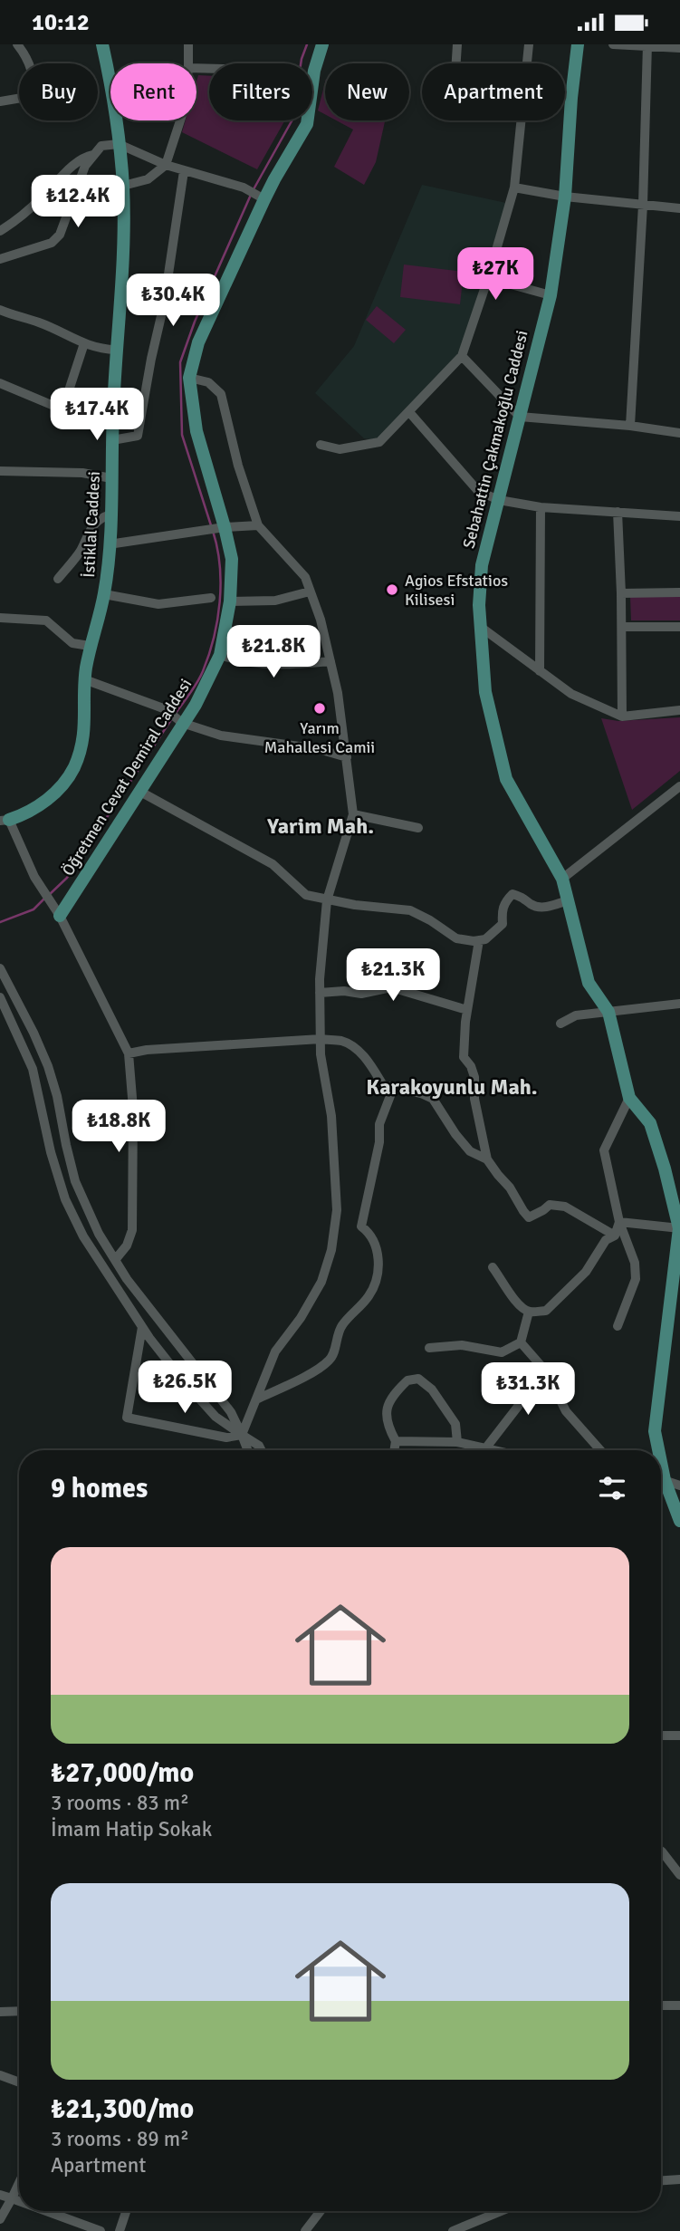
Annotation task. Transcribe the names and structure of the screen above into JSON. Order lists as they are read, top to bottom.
{
  "streets": {
    "main road": ["Sebahattin Çakmakoğlu Caddesi", "İstiklal Caddesi", "Öğretmen Cevat Demiral Caddesi"]
  },
  "districts": ["Yarim Mah.", "Karakoyunlu Mah."],
  "places": ["Agios Efstatios Kilisesi", "Yarım Mahallesi Camii"],
  "page": {
    "status": "10:12",
    "chip": [
      "Buy",
      "Rent",
      "Filters",
      "New",
      "Apartment"
    ],
    "price": [
      "₺12.4K",
      "₺27K",
      "₺30.4K",
      "₺17.4K",
      "₺21.8K",
      "₺21.3K",
      "₺18.8K",
      "₺26.5K",
      "₺31.3K"
    ],
    "heading": "9 homes",
    "list": [
      {
        "name": "₺27,000/mo",
        "note": "3 rooms · 83 m² · İmam Hatip Sokak"
      },
      {
        "name": "₺21,300/mo",
        "note": "3 rooms · 89 m² · Apartment"
      }
    ]
  }
}
